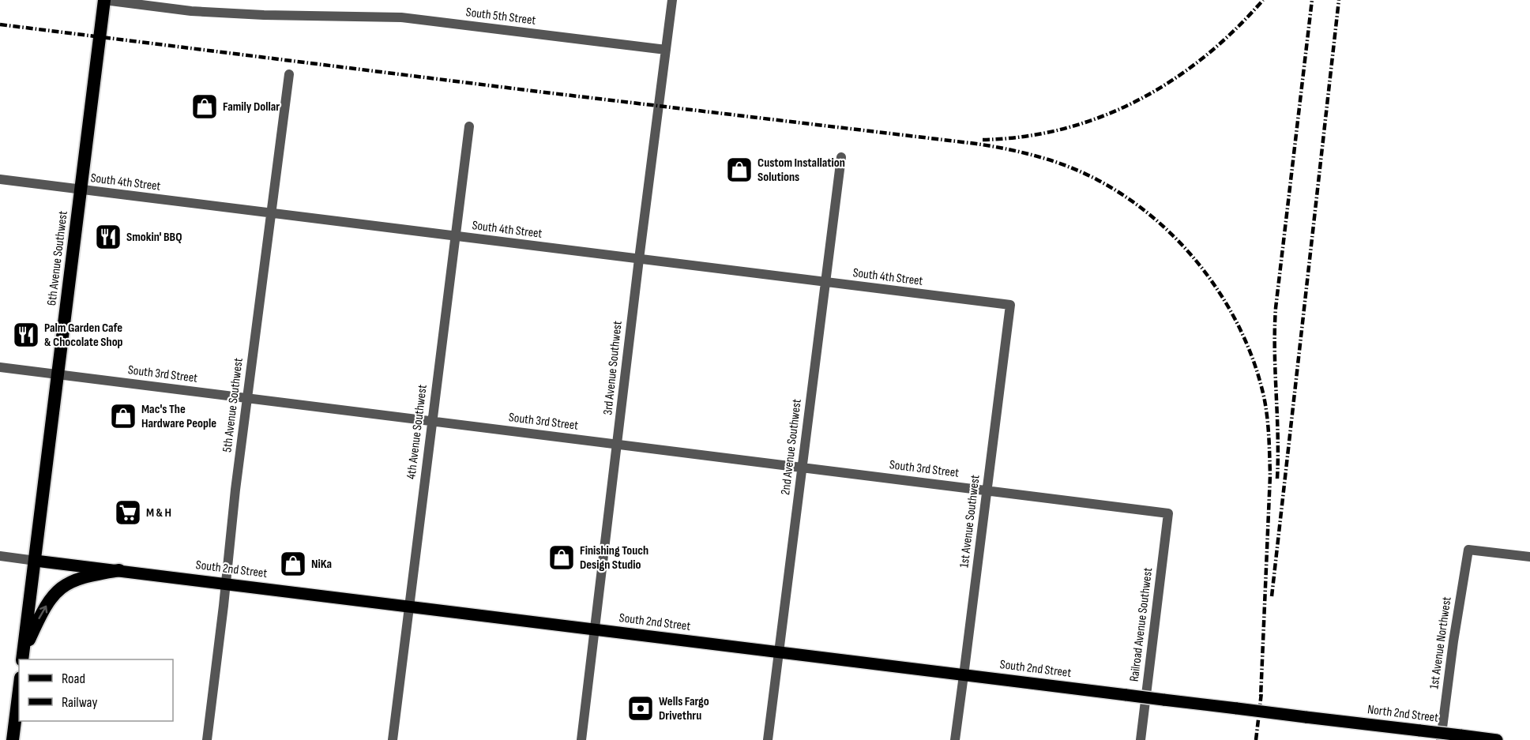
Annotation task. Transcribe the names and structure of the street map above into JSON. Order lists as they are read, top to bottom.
{
  "streets": {
    "highway": ["6th Avenue Southwest"],
    "main road": ["South 2nd Street", "North 2nd Street"],
    "street": [
      "South 5th Street",
      "South 4th Street",
      "3rd Avenue Southwest",
      "South 3rd Street",
      "5th Avenue Southwest",
      "4th Avenue Southwest",
      "2nd Avenue Southwest",
      "1st Avenue Southwest",
      "Railroad Avenue Southwest",
      "1st Avenue Northwest"
    ]
  },
  "crossings": [
    ["South 5th Street", "6th Avenue Southwest"],
    ["South 5th Street", "3rd Avenue Southwest"],
    ["South 4th Street", "6th Avenue Southwest"],
    ["South 4th Street", "3rd Avenue Southwest"],
    ["South 4th Street", "5th Avenue Southwest"],
    ["South 4th Street", "4th Avenue Southwest"],
    ["South 4th Street", "2nd Avenue Southwest"],
    ["South 4th Street", "1st Avenue Southwest"],
    ["6th Avenue Southwest", "South 3rd Street"],
    ["6th Avenue Southwest", "South 2nd Street"],
    ["3rd Avenue Southwest", "South 3rd Street"],
    ["3rd Avenue Southwest", "South 2nd Street"],
    ["South 3rd Street", "5th Avenue Southwest"],
    ["South 3rd Street", "4th Avenue Southwest"],
    ["South 3rd Street", "2nd Avenue Southwest"],
    ["South 3rd Street", "1st Avenue Southwest"],
    ["South 3rd Street", "Railroad Avenue Southwest"],
    ["5th Avenue Southwest", "South 2nd Street"],
    ["4th Avenue Southwest", "South 2nd Street"],
    ["2nd Avenue Southwest", "South 2nd Street"],
    ["1st Avenue Southwest", "South 2nd Street"],
    ["South 2nd Street", "North 2nd Street"]
  ],
  "places": {
    "shop": [
      "Family Dollar",
      "Custom Installation Solutions",
      "Mac's The Hardware People",
      "Finishing Touch Design Studio",
      "NiKa"
    ],
    "restaurant": ["Smokin' BBQ", "Palm Garden Cafe & Chocolate Shop"],
    "supermarket": ["M & H"],
    "bank": ["Wells Fargo Drivethru"]
  },
  "legend": ["Road", "Railway"]
}
